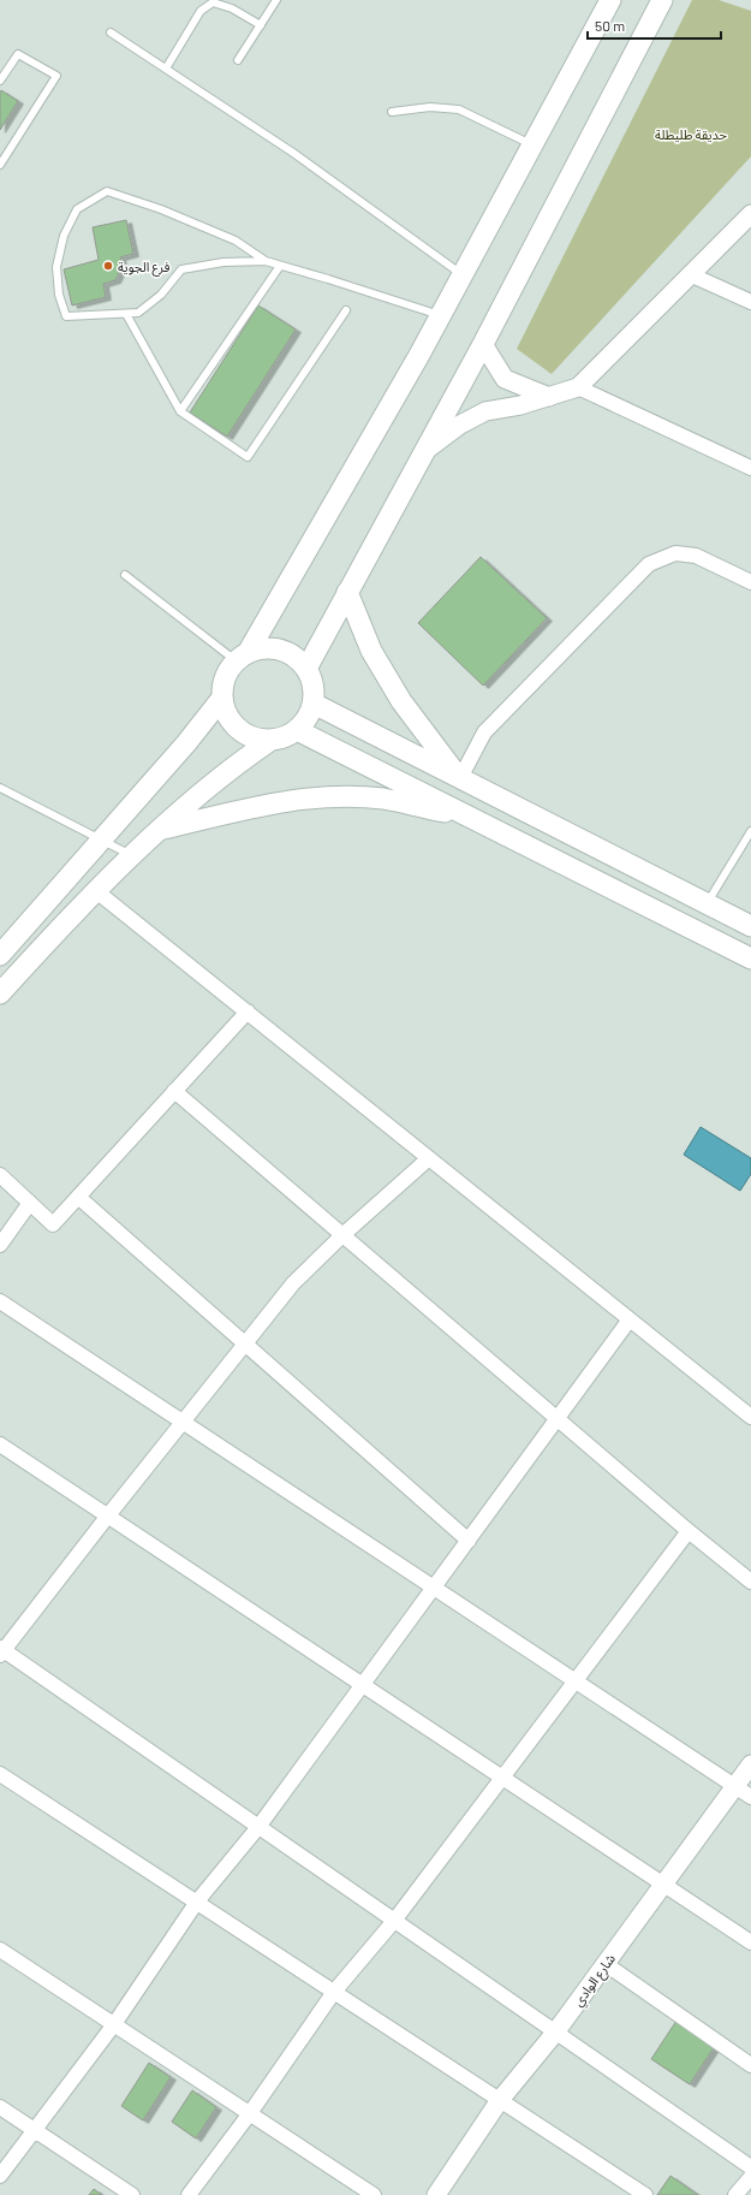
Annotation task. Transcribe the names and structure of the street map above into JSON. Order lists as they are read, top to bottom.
{
  "streets": {
    "street": ["شارع الوادي"]
  },
  "parks": ["حديقة طليطلة"],
  "places": ["فرع الجوية"],
  "scale_bar": "50 m"
}
